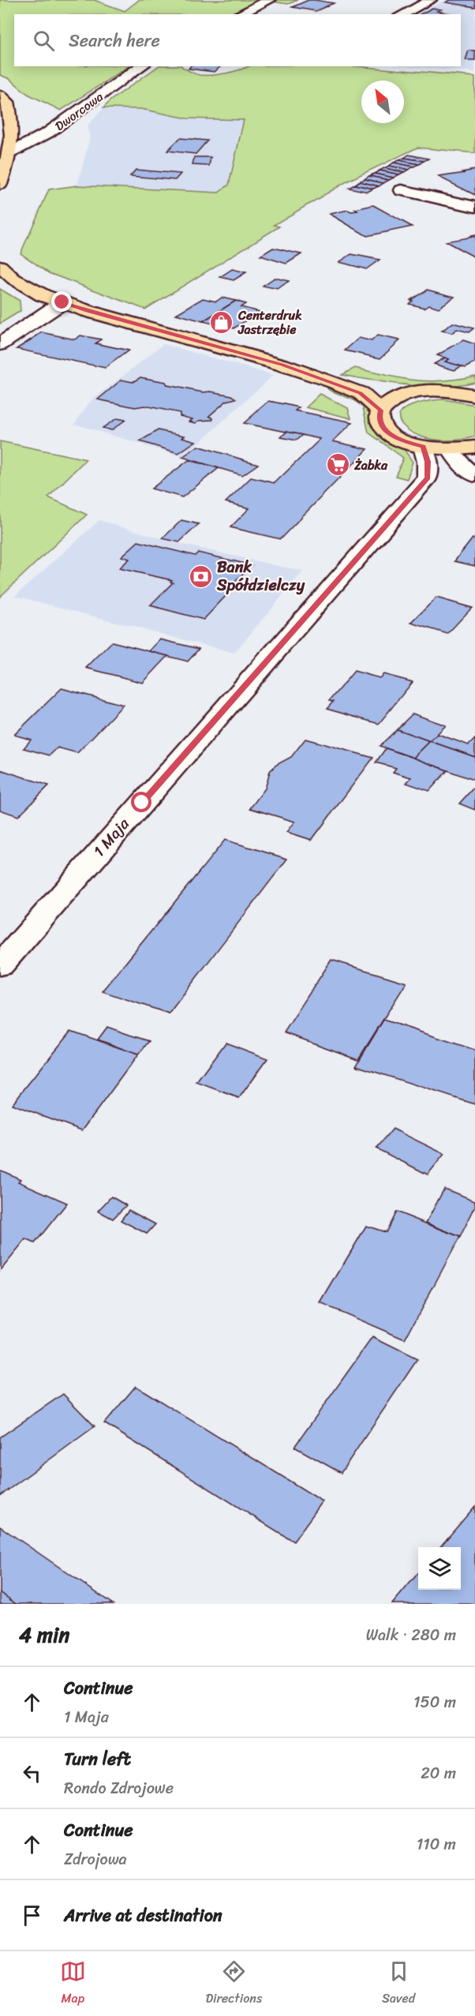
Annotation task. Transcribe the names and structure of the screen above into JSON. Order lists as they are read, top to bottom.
{
  "streets": {
    "street": ["Dworcowa", "1 Maja"]
  },
  "places": {
    "shop": ["Centerdruk Jastrzębie"],
    "supermarket": ["Żabka"],
    "bank": ["Bank Spółdzielczy"]
  },
  "north": "top left",
  "page": {
    "search": "Search here",
    "heading": ["4 min", "Walk · 280 m"],
    "list": [
      ["Continue", "1 Maja", "150 m"],
      ["Turn left", "Rondo Zdrojowe", "20 m"],
      ["Continue", "Zdrojowa", "110 m"],
      "Arrive at destination"
    ],
    "nav": ["Map", "Directions", "Saved"]
  }
}
